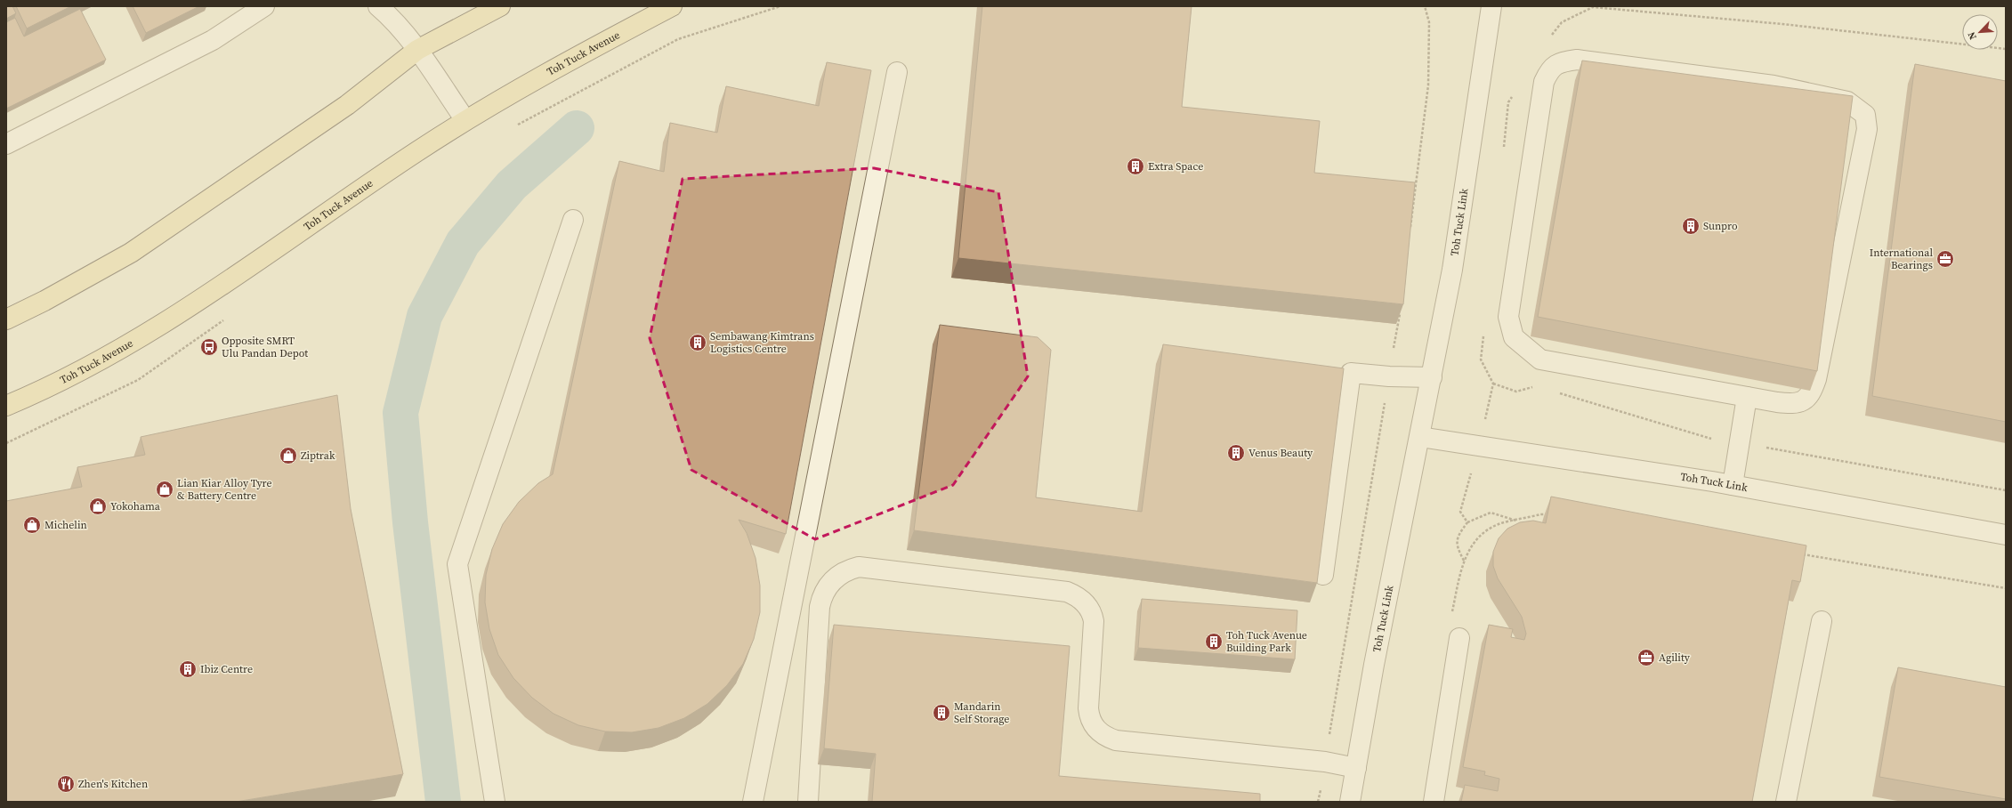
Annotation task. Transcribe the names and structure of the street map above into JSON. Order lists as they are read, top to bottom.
{
  "streets": {
    "main road": ["Toh Tuck Avenue"],
    "street": ["Toh Tuck Link"]
  },
  "places": {
    "building": [
      "Extra Space",
      "Sunpro",
      "Sembawang Kimtrans Logistics Centre",
      "Venus Beauty",
      "Toh Tuck Avenue Building Park",
      "Ibiz Centre",
      "Mandarin Self Storage"
    ],
    "office": ["International Bearings", "Agility"],
    "bus stop": ["Opposite SMRT Ulu Pandan Depot"],
    "shop": [
      "Ziptrak",
      "Lian Kiar Alloy Tyre & Battery Centre",
      "Yokohama",
      "Michelin"
    ],
    "restaurant": ["Zhen's Kitchen"]
  },
  "north": "bottom left"
}
